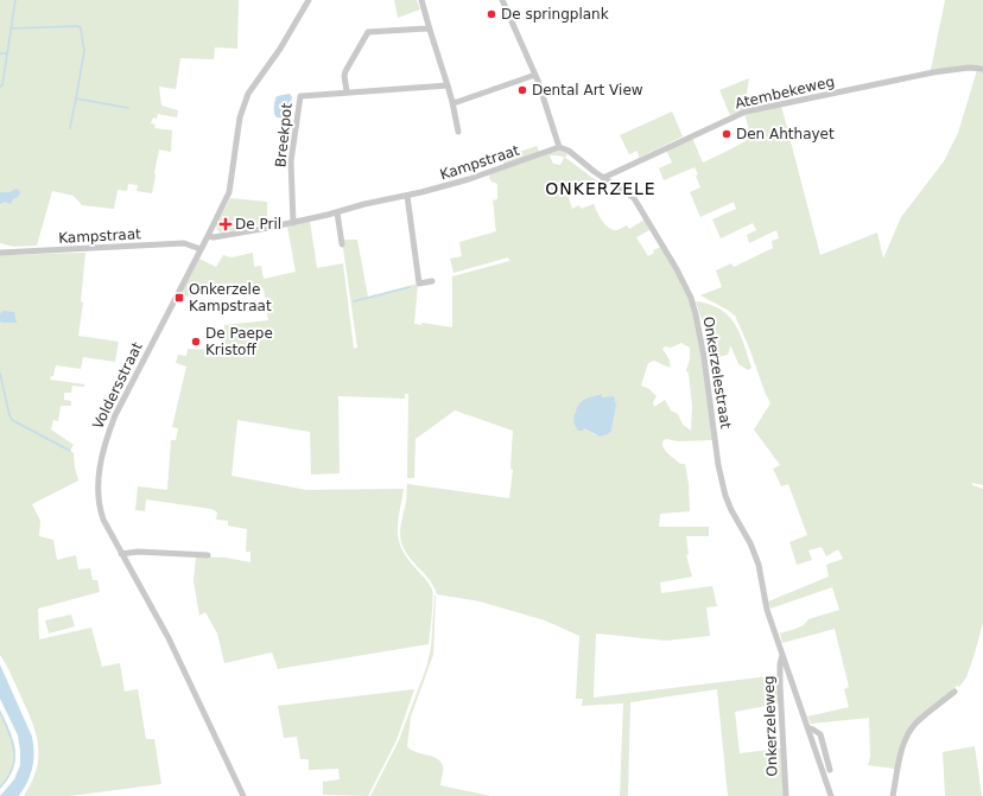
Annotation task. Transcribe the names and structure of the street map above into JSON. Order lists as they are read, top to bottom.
{
  "streets": {
    "street": [
      "Atembekeweg",
      "Breekpot",
      "Kampstraat",
      "Onkerzelestraat",
      "Voldersstraat",
      "Onkerzeleweg"
    ]
  },
  "crossings": [
    ["Atembekeweg", "Onkerzelestraat"],
    ["Breekpot", "Kampstraat"],
    ["Kampstraat", "Onkerzelestraat"],
    ["Kampstraat", "Voldersstraat"],
    ["Onkerzelestraat", "Onkerzeleweg"]
  ],
  "districts": ["ONKERZELE"],
  "places": {
    "other": [
      "De springplank",
      "Dental Art View",
      "Den Ahthayet",
      "De Paepe Kristoff"
    ],
    "health": ["De Pril"],
    "transit": ["Onkerzele Kampstraat"]
  }
}
